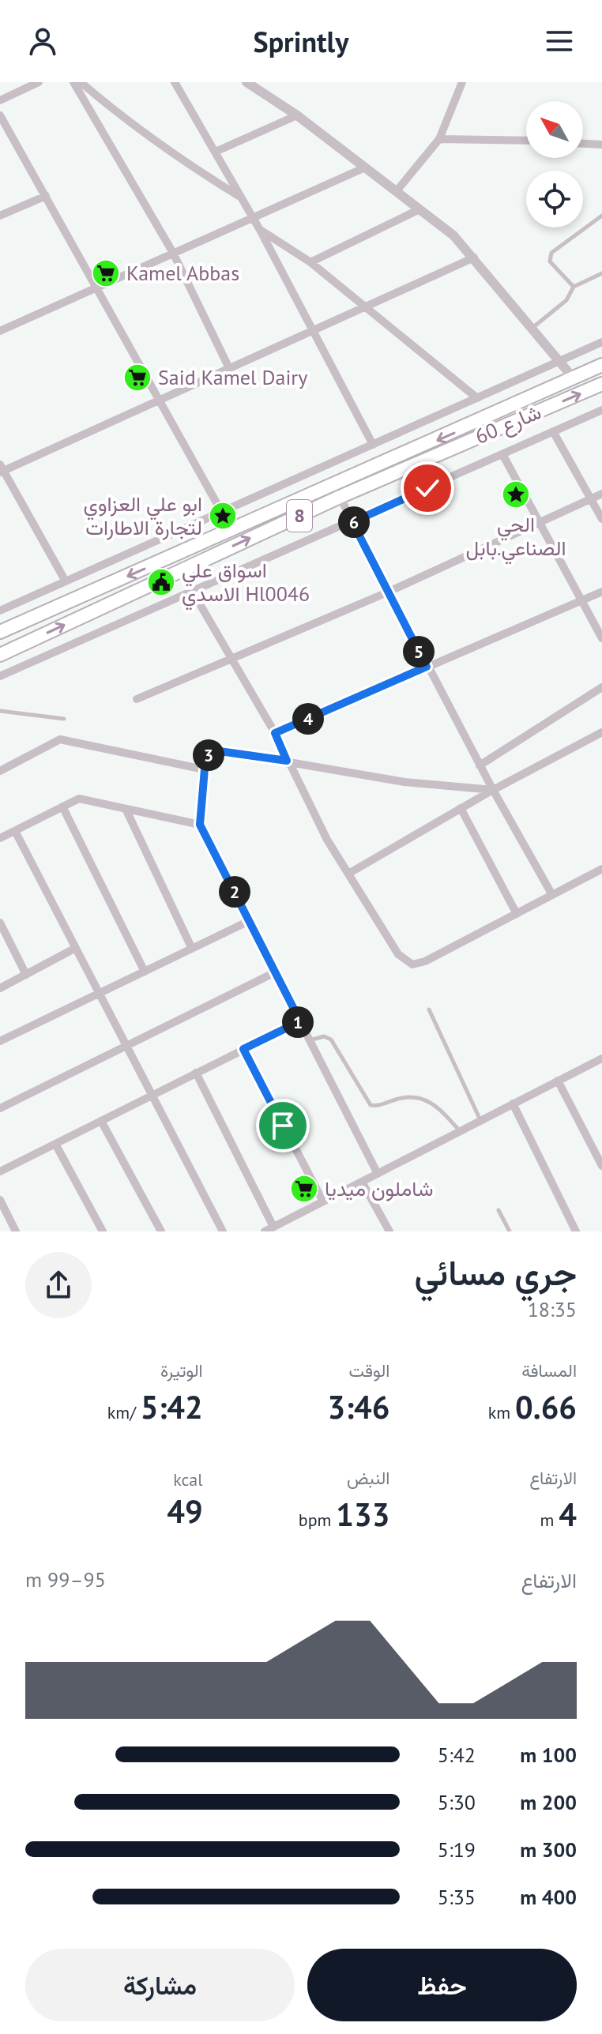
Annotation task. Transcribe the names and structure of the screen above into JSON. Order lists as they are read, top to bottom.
{
  "streets": {
    "highway": ["شارع 60", "8"]
  },
  "places": {
    "supermarket": ["Kamel Abbas", "Said Kamel Dairy", "شاملون ميديا"],
    "place": ["الحي الصناعي.بابل", "ابو علي العزاوي لتجارة الاطارات"],
    "public building": ["اسواق علي الاسدي Hl0046"]
  },
  "north": "top left",
  "page": {
    "header": "Sprintly",
    "pins": [
      "6",
      "5",
      "4",
      "3",
      "2",
      "1"
    ],
    "heading": ["جري مسائي", "18:35"],
    "stats": [
      ["المسافة", "0.66 km"],
      ["الوقت", "3:46"],
      ["الوتيرة", "5:42 /km"],
      ["الارتفاع", "4 m"],
      ["النبض", "133 bpm"],
      ["kcal", "49"]
    ],
    "chart": ["الارتفاع", "95–99 m"],
    "list": [
      {
        "name": "100 m",
        "note": "5:42"
      },
      {
        "name": "200 m",
        "note": "5:30"
      },
      {
        "name": "300 m",
        "note": "5:19"
      },
      {
        "name": "400 m",
        "note": "5:35"
      }
    ],
    "buttons": ["حفظ", "مشاركة"]
  }
}
